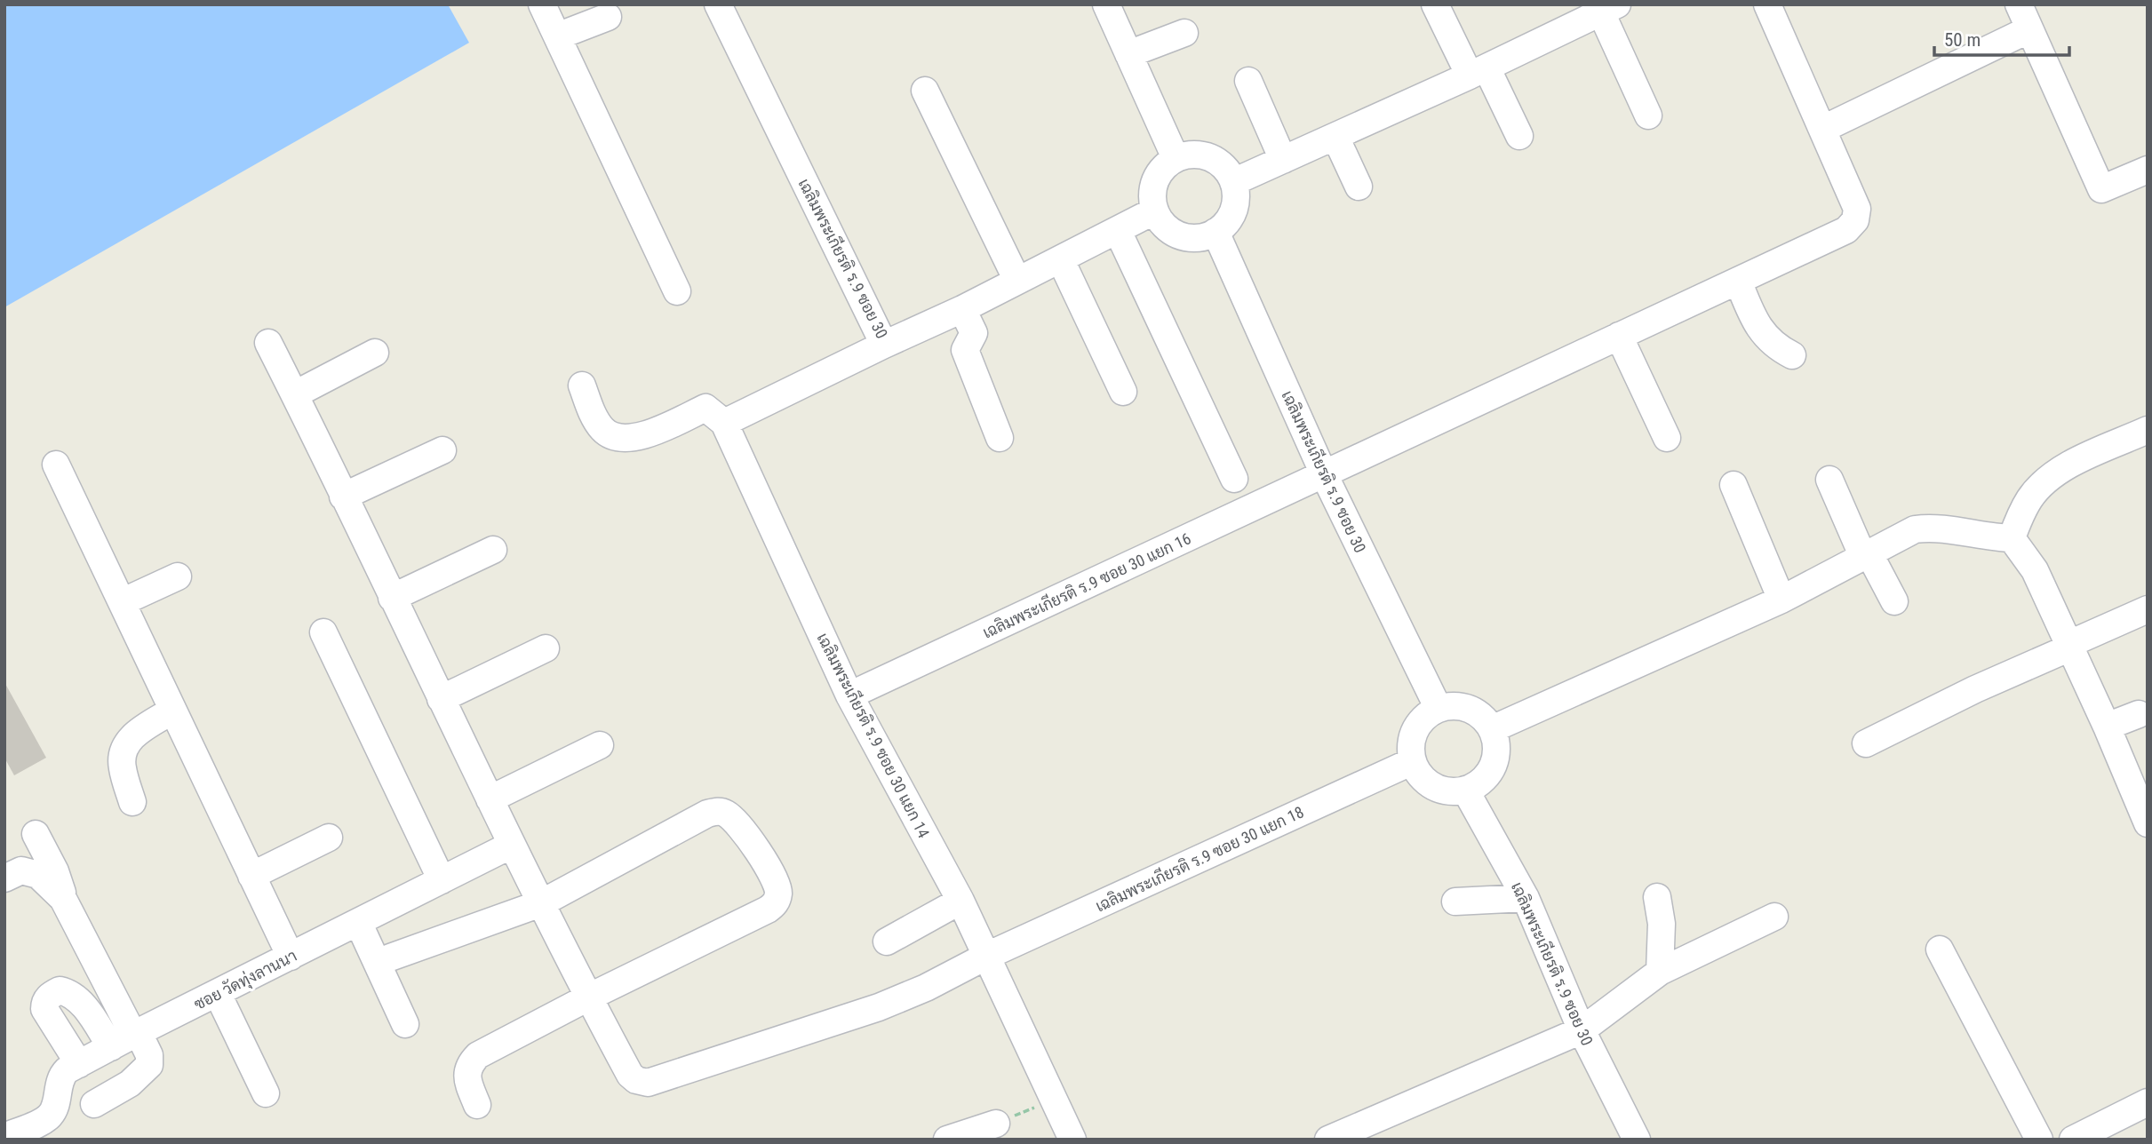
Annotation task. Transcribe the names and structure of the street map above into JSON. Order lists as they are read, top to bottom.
{
  "streets": {
    "street": [
      "เฉลิมพระเกียรติ ร.9 ซอย 30",
      "เฉลิมพระเกียรติ ร.9 ซอย 30 แยก 16",
      "เฉลิมพระเกียรติ ร.9 ซอย 30 แยก 14",
      "เฉลิมพระเกียรติ ร.9 ซอย 30 แยก 18",
      "ซอย วัดทุ่งลานนา"
    ]
  },
  "crossings": [
    ["เฉลิมพระเกียรติ ร.9 ซอย 30", "เฉลิมพระเกียรติ ร.9 ซอย 30 แยก 16"],
    ["เฉลิมพระเกียรติ ร.9 ซอย 30", "เฉลิมพระเกียรติ ร.9 ซอย 30 แยก 18"],
    ["เฉลิมพระเกียรติ ร.9 ซอย 30 แยก 16", "เฉลิมพระเกียรติ ร.9 ซอย 30 แยก 14"],
    ["เฉลิมพระเกียรติ ร.9 ซอย 30 แยก 14", "เฉลิมพระเกียรติ ร.9 ซอย 30 แยก 18"],
    ["เฉลิมพระเกียรติ ร.9 ซอย 30 แยก 18", "ซอย วัดทุ่งลานนา"]
  ],
  "scale_bar": "50 m"
}
